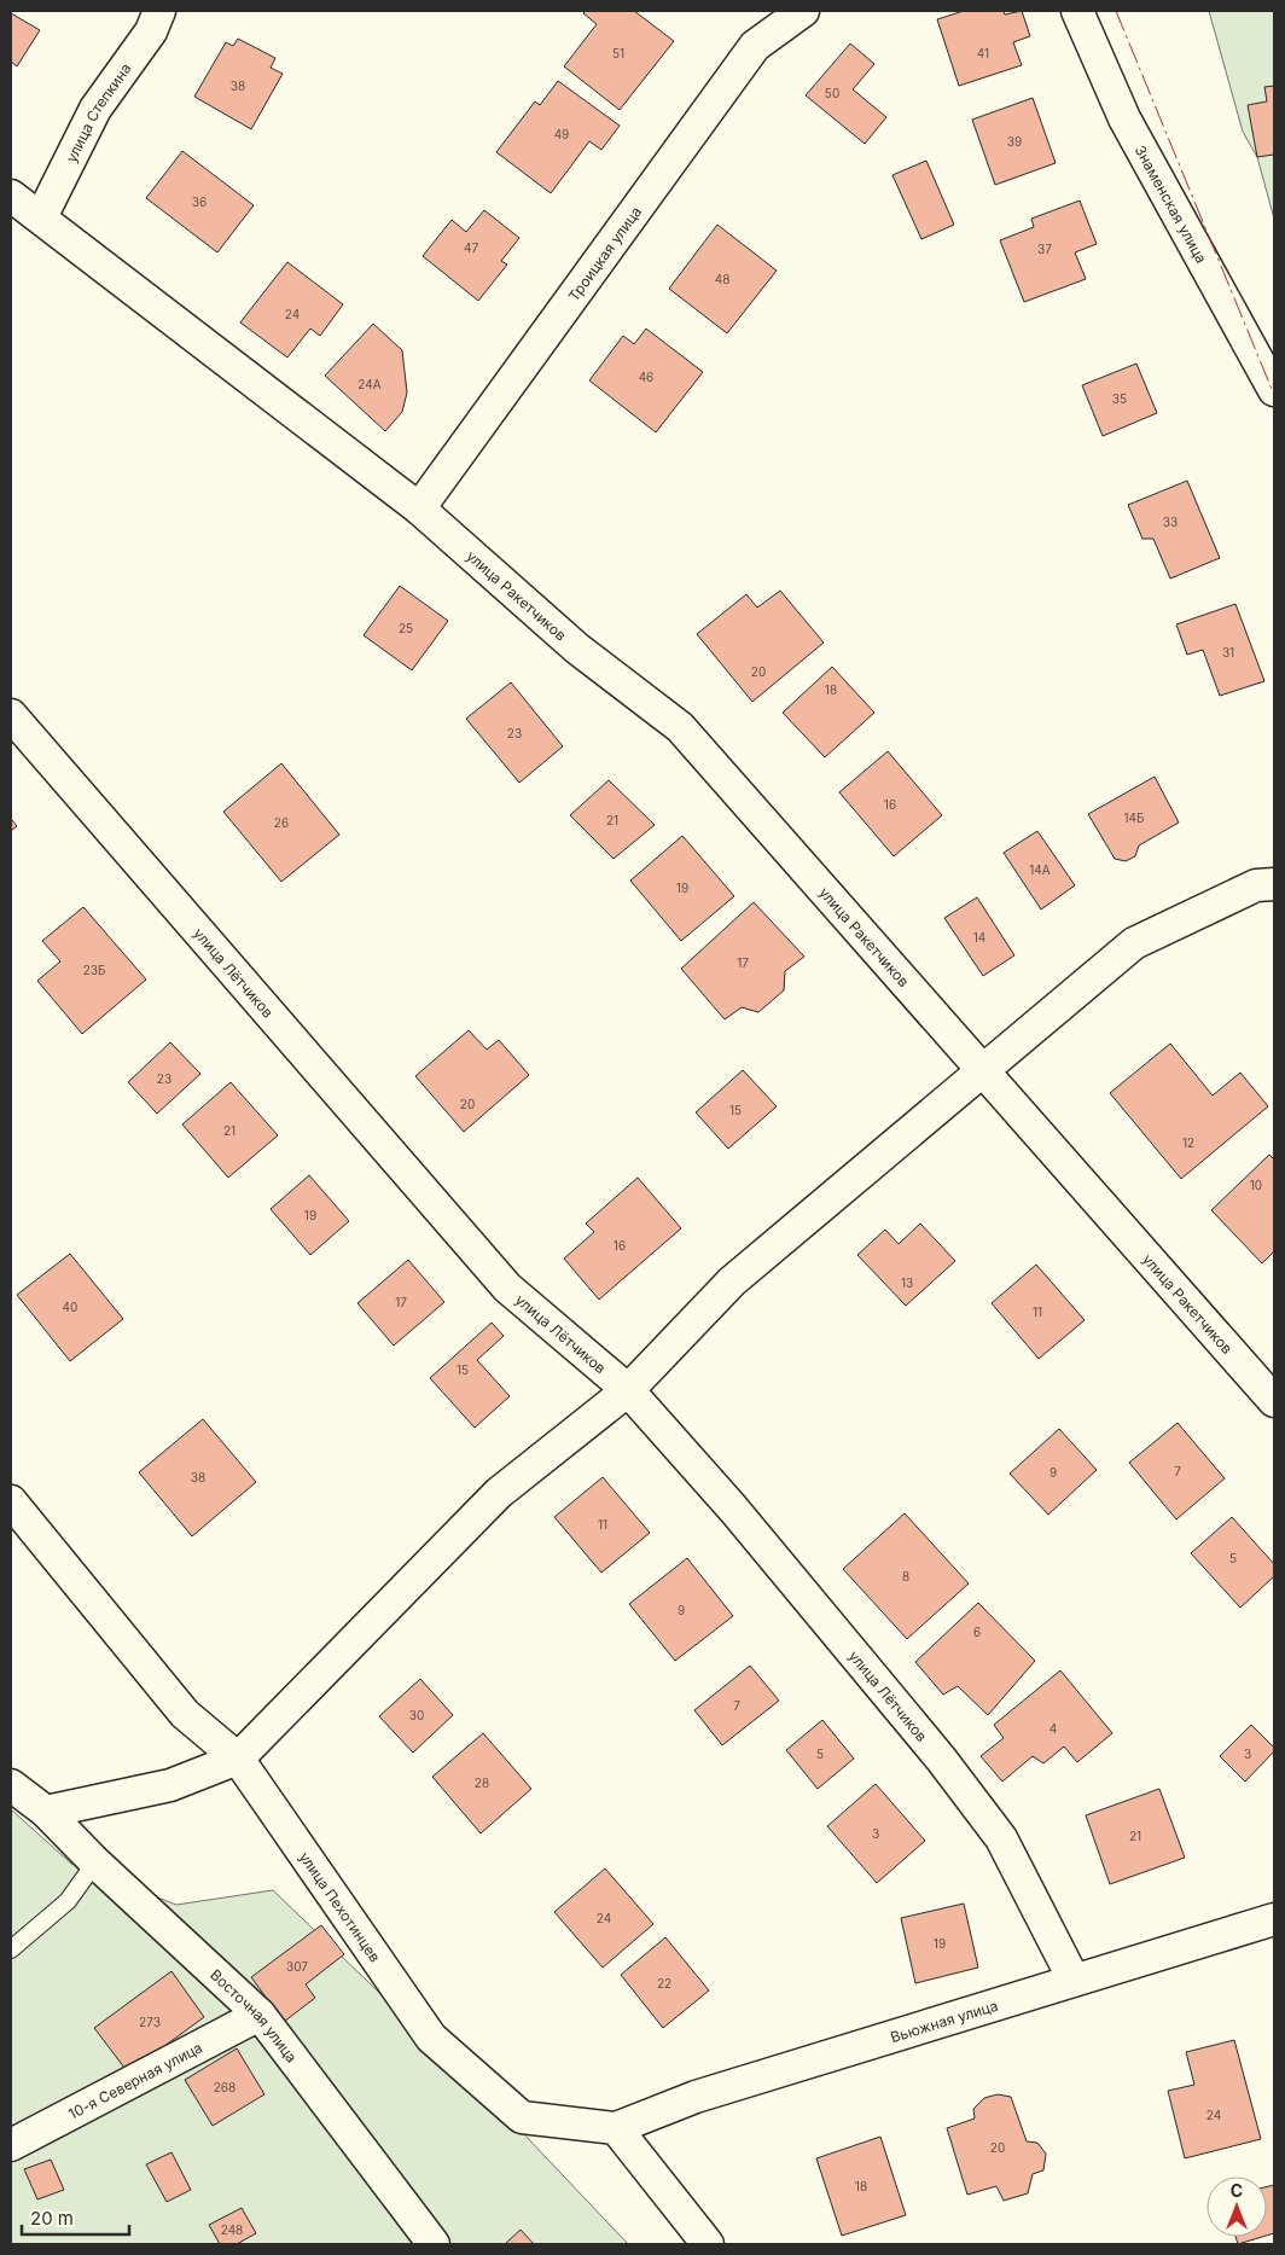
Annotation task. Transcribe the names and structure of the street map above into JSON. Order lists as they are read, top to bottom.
{
  "streets": {
    "street": [
      "улица Степкина",
      "Знаменская улица",
      "Троицкая улица",
      "улица Ракетчиков",
      "улица Лётчиков",
      "улица Пехотинцев",
      "Восточная улица",
      "Вьюжная улица",
      "10-я Северная улица"
    ]
  },
  "crossings": [
    ["улица Степкина", "улица Ракетчиков"],
    ["Троицкая улица", "улица Ракетчиков"],
    ["улица Лётчиков", "Вьюжная улица"],
    ["улица Пехотинцев", "Вьюжная улица"],
    ["Восточная улица", "10-я Северная улица"]
  ],
  "house_numbers": [
    "51",
    "41",
    "38",
    "50",
    "49",
    "39",
    "36",
    "47",
    "37",
    "48",
    "24",
    "46",
    "24А",
    "35",
    "33",
    "25",
    "31",
    "20",
    "18",
    "23",
    "16",
    "14Б",
    "21",
    "26",
    "14А",
    "19",
    "14",
    "17",
    "23Б",
    "23",
    "20",
    "15",
    "21",
    "12",
    "10",
    "19",
    "16",
    "13",
    "17",
    "40",
    "11",
    "15",
    "7",
    "9",
    "38",
    "11",
    "5",
    "8",
    "9",
    "6",
    "7",
    "30",
    "4",
    "5",
    "3",
    "28",
    "3",
    "21",
    "24",
    "19",
    "307",
    "22",
    "273",
    "268",
    "24",
    "20",
    "18",
    "248"
  ],
  "scale_bar": "20 m",
  "north": "top"
}
